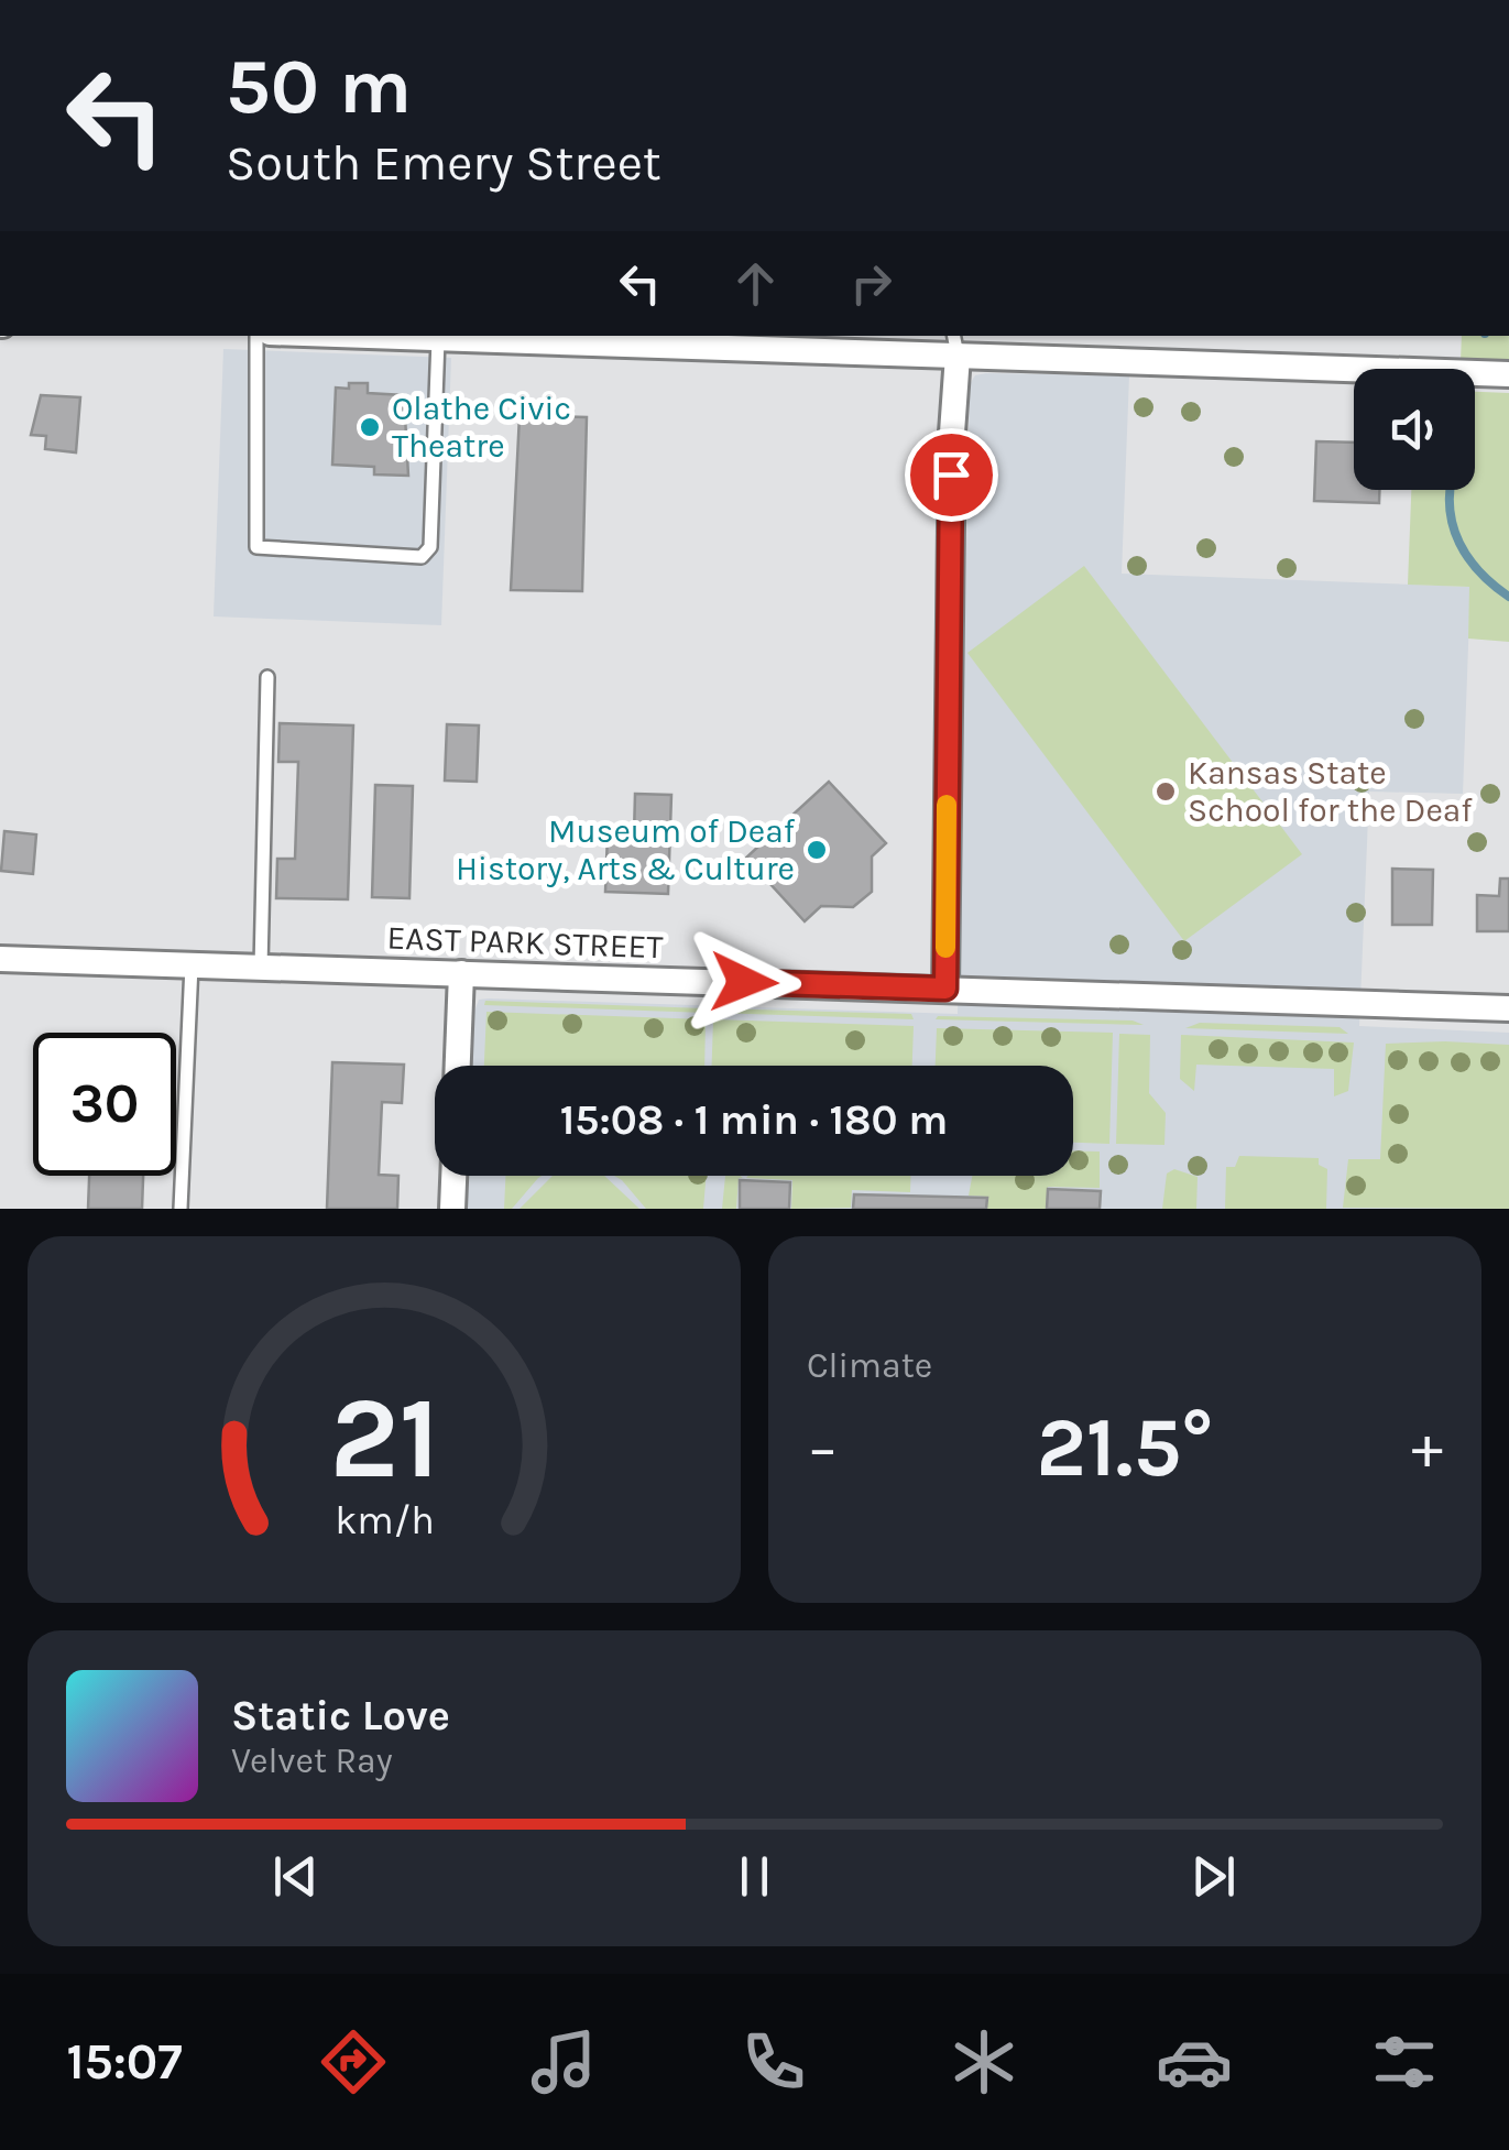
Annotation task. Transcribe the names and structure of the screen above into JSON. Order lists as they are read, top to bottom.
{
  "streets": {
    "street": ["EAST PARK STREET"]
  },
  "places": ["Olathe Civic Theatre", "Kansas State School for the Deaf", "Museum of Deaf History, Arts & Culture"],
  "page": {
    "turn": ["50 m", "South Emery Street"],
    "limit": "30",
    "trip": "15:08 · 1 min · 180 m",
    "tile": "Climate",
    "heat": ["−", "21.5°", "+"],
    "song": ["Static Love", "Velvet Ray"],
    "tabs": "15:07",
    "gauge": ["21", "km/h"]
  }
}
